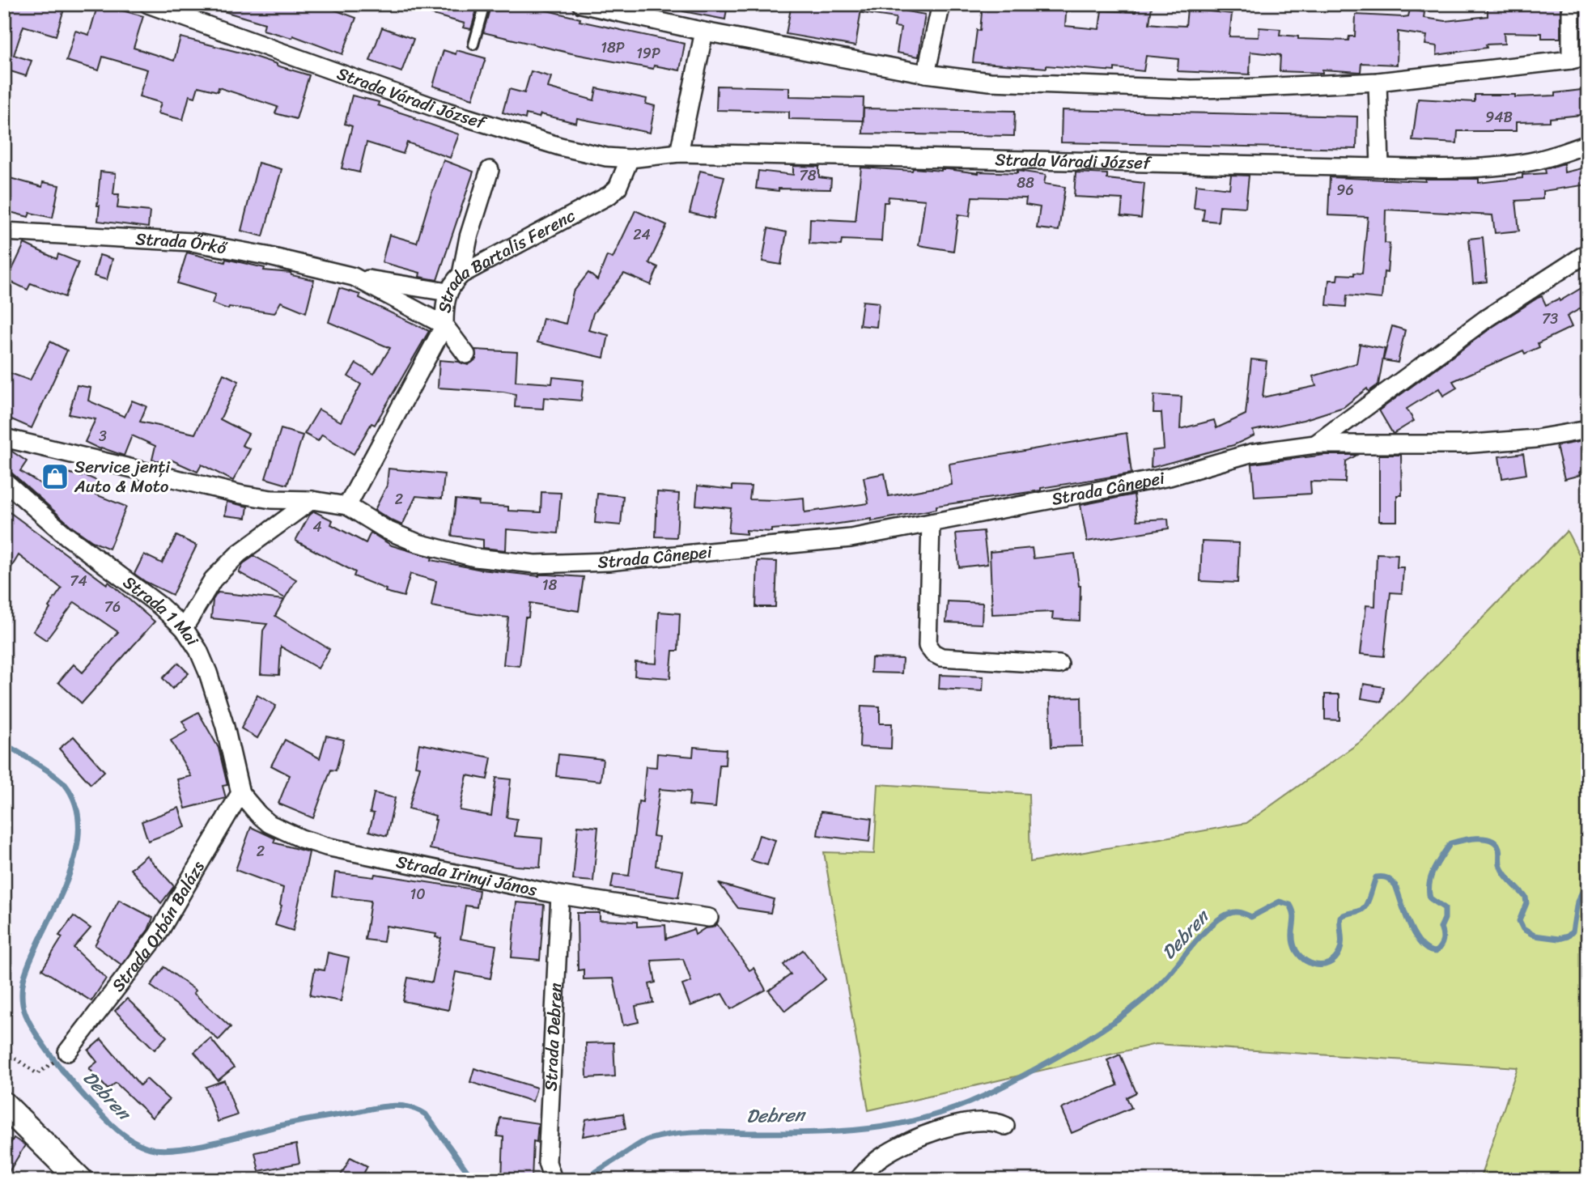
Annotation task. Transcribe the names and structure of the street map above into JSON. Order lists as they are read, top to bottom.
{
  "streets": {
    "street": [
      "Strada Váradi József",
      "Strada Őrkő",
      "Strada Bartalis Ferenc",
      "Strada Cânepei",
      "Strada 1 Mai",
      "Strada Irinyi János",
      "Strada Orbán Balázs",
      "Strada Debren"
    ]
  },
  "crossings": [
    ["Strada Váradi József", "Strada Bartalis Ferenc"],
    ["Strada Őrkő", "Strada Bartalis Ferenc"],
    ["Strada Bartalis Ferenc", "Strada Cânepei"],
    ["Strada 1 Mai", "Strada Irinyi János"],
    ["Strada 1 Mai", "Strada Orbán Balázs"],
    ["Strada Irinyi János", "Strada Orbán Balázs"],
    ["Strada Irinyi János", "Strada Debren"]
  ],
  "water": ["Debren"],
  "places": {
    "shop": ["Service jenți Auto & Moto"]
  },
  "house_numbers": [
    "18P",
    "19P",
    "94B",
    "78",
    "88",
    "96",
    "24",
    "73",
    "3",
    "2",
    "4",
    "74",
    "18",
    "76",
    "2",
    "10"
  ]
}
